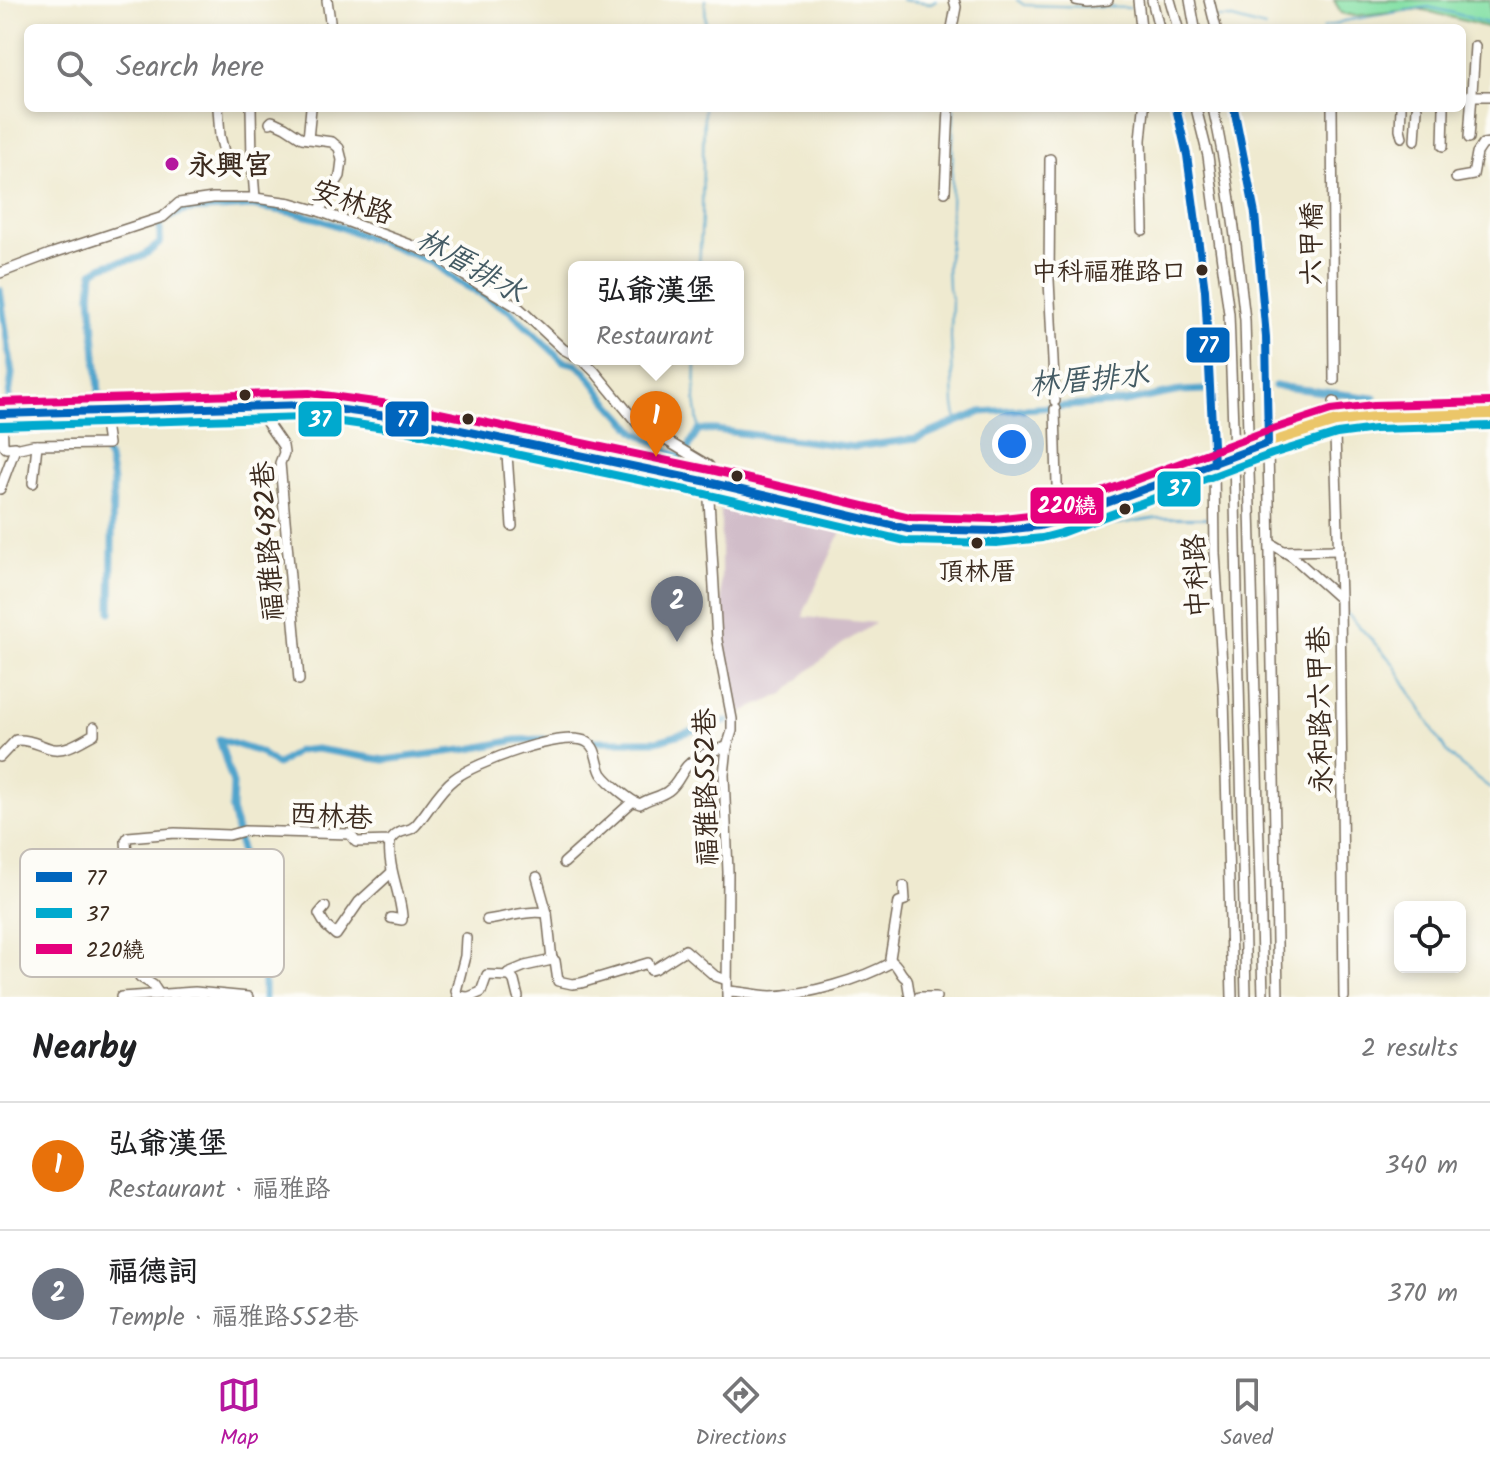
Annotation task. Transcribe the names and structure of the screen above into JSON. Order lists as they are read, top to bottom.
{
  "streets": {
    "street": [
      "安林路",
      "六甲橋",
      "福雅路482巷",
      "中科路",
      "永和路六甲巷",
      "福雅路552巷",
      "西林巷"
    ]
  },
  "water": ["林厝排水"],
  "places": ["永興宮", "中科福雅路口", "頂林厝"],
  "lines": ["transit line 77", "transit line 220繞", "transit line 37"],
  "legend": ["77", "37", "220繞"],
  "page": {
    "search": "Search here",
    "popup": ["弘爺漢堡", "Restaurant"],
    "pins": ["1", "2"],
    "heading": ["Nearby", "2 results"],
    "list": [
      {
        "mark": "1",
        "name": "弘爺漢堡",
        "note": "Restaurant · 福雅路",
        "value": "340 m"
      },
      {
        "mark": "2",
        "name": "福德詞",
        "note": "Temple · 福雅路552巷",
        "value": "370 m"
      }
    ],
    "nav": ["Map", "Directions", "Saved"]
  }
}
